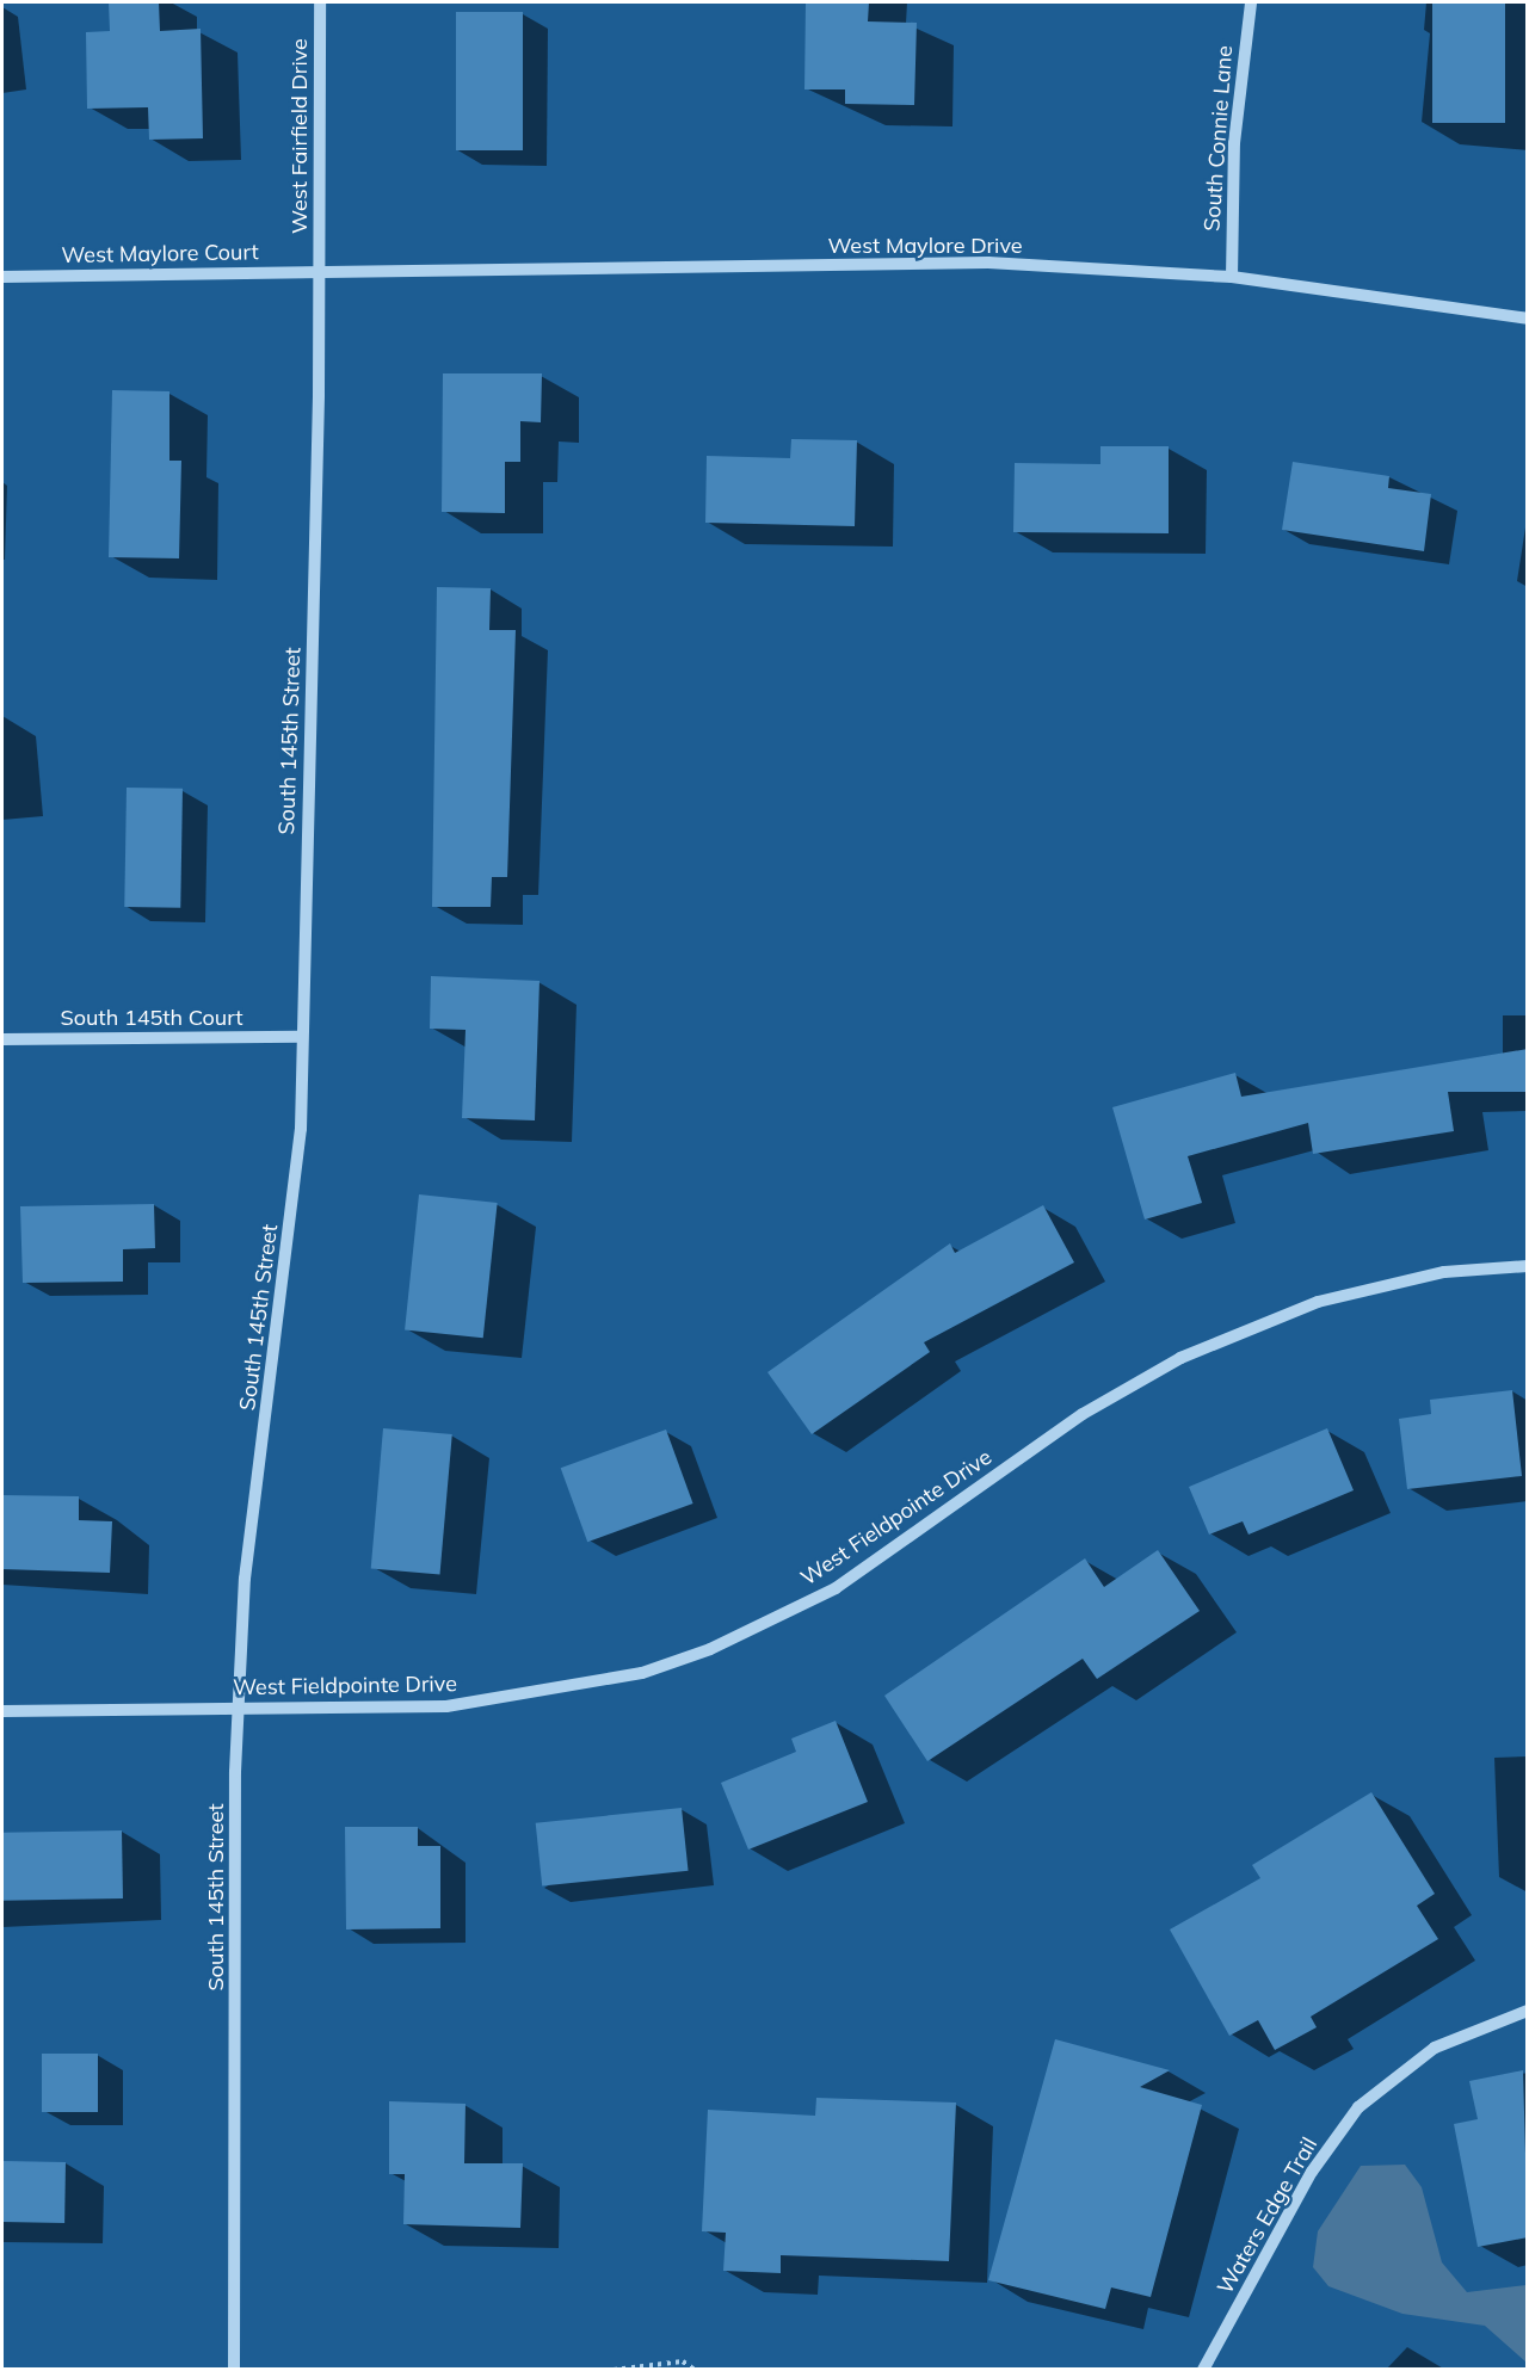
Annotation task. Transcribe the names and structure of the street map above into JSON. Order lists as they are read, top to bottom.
{
  "streets": {
    "street": [
      "West Fairfield Drive",
      "South Connie Lane",
      "West Maylore Drive",
      "West Maylore Court",
      "South 145th Street",
      "South 145th Court",
      "West Fieldpointe Drive",
      "Waters Edge Trail"
    ]
  },
  "crossings": [
    ["West Fairfield Drive", "West Maylore Drive"],
    ["West Fairfield Drive", "West Maylore Court"],
    ["West Fairfield Drive", "South 145th Street"],
    ["South Connie Lane", "West Maylore Drive"],
    ["West Maylore Drive", "West Maylore Court"],
    ["West Maylore Drive", "South 145th Street"],
    ["West Maylore Court", "South 145th Street"],
    ["South 145th Street", "South 145th Court"],
    ["South 145th Street", "West Fieldpointe Drive"]
  ]
}
